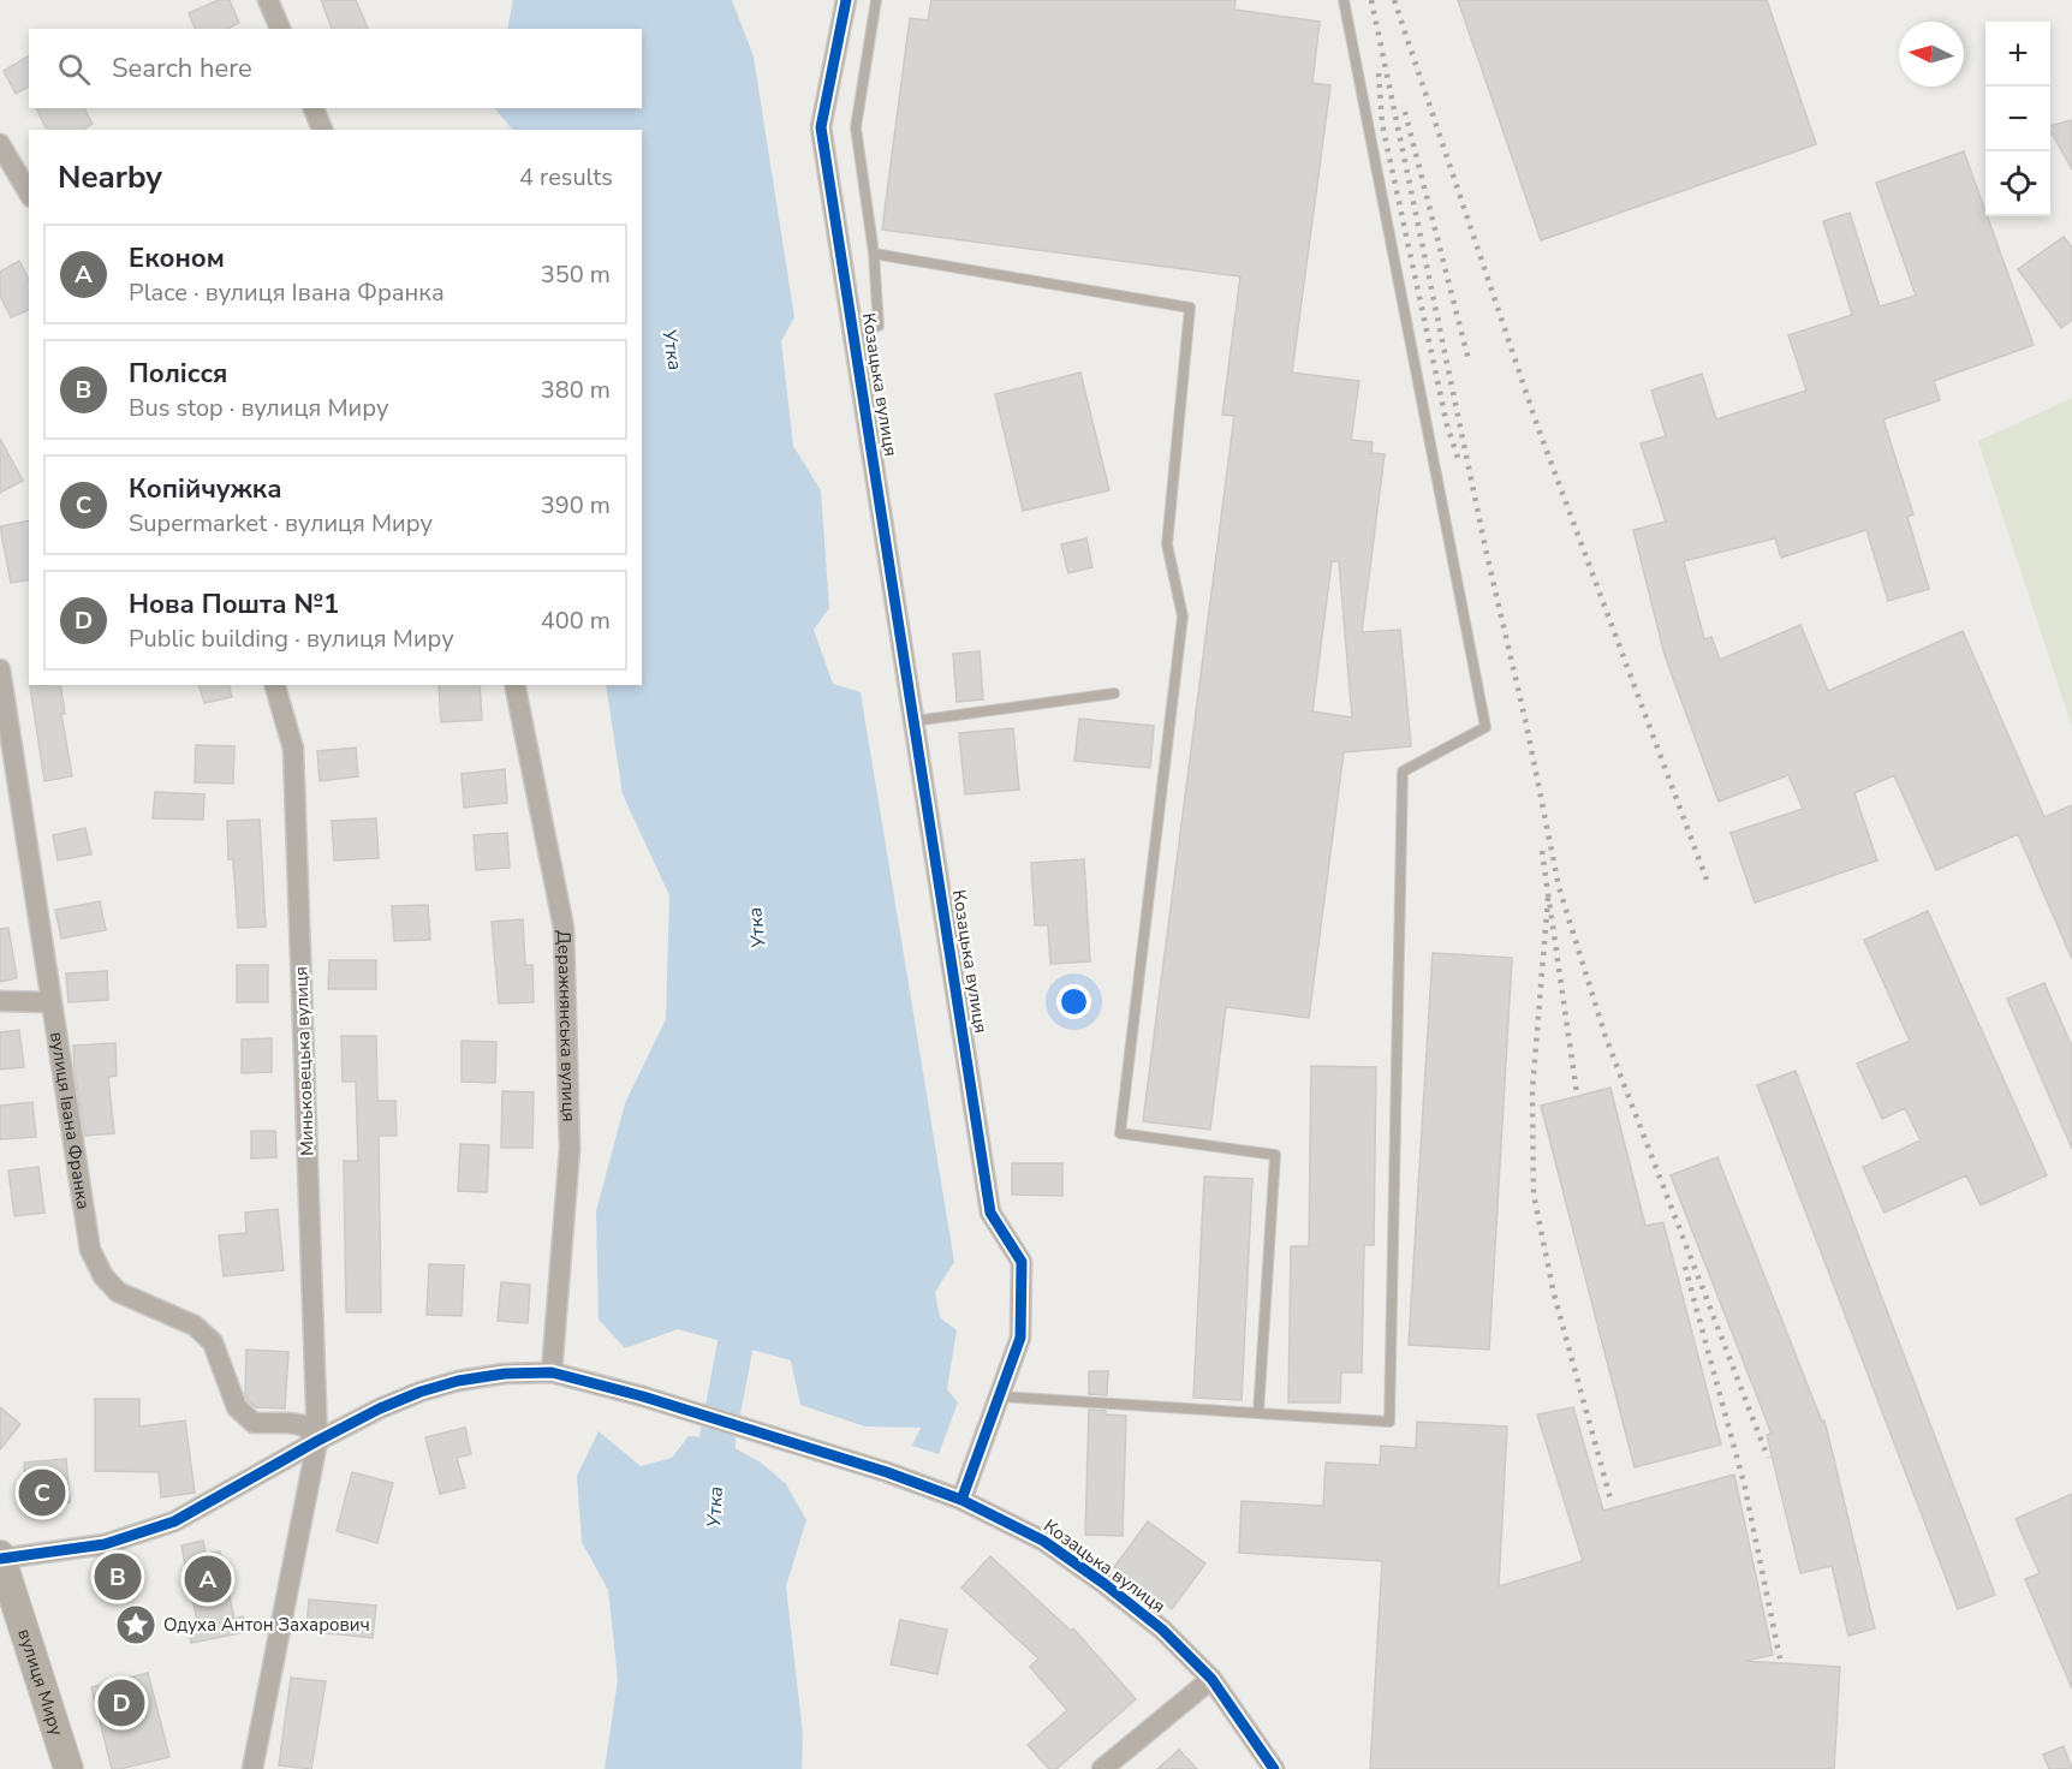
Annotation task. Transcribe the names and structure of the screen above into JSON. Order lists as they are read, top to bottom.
{
  "streets": {
    "main road": ["вулиця Миру"],
    "street": [
      "Козацька вулиця",
      "Деражнянська вулиця",
      "Миньковецька вулиця",
      "вулиця Івана Франка"
    ]
  },
  "crossings": [
    ["Миньковецька вулиця", "вулиця Івана Франка"]
  ],
  "water": ["Утка"],
  "places": {
    "place": ["Одуха Антон Захарович"]
  },
  "north": "left",
  "page": {
    "map_buttons": ["+", "−"],
    "search": "Search here",
    "heading": ["Nearby", "4 results"],
    "list": [
      {
        "mark": "A",
        "name": "Економ",
        "note": "Place · вулиця Івана Франка",
        "value": "350 m"
      },
      {
        "mark": "B",
        "name": "Полісся",
        "note": "Bus stop · вулиця Миру",
        "value": "380 m"
      },
      {
        "mark": "C",
        "name": "Копійчужка",
        "note": "Supermarket · вулиця Миру",
        "value": "390 m"
      },
      {
        "mark": "D",
        "name": "Нова Пошта №1",
        "note": "Public building · вулиця Миру",
        "value": "400 m"
      }
    ],
    "pins": [
      "C",
      "B",
      "A",
      "D"
    ]
  }
}
